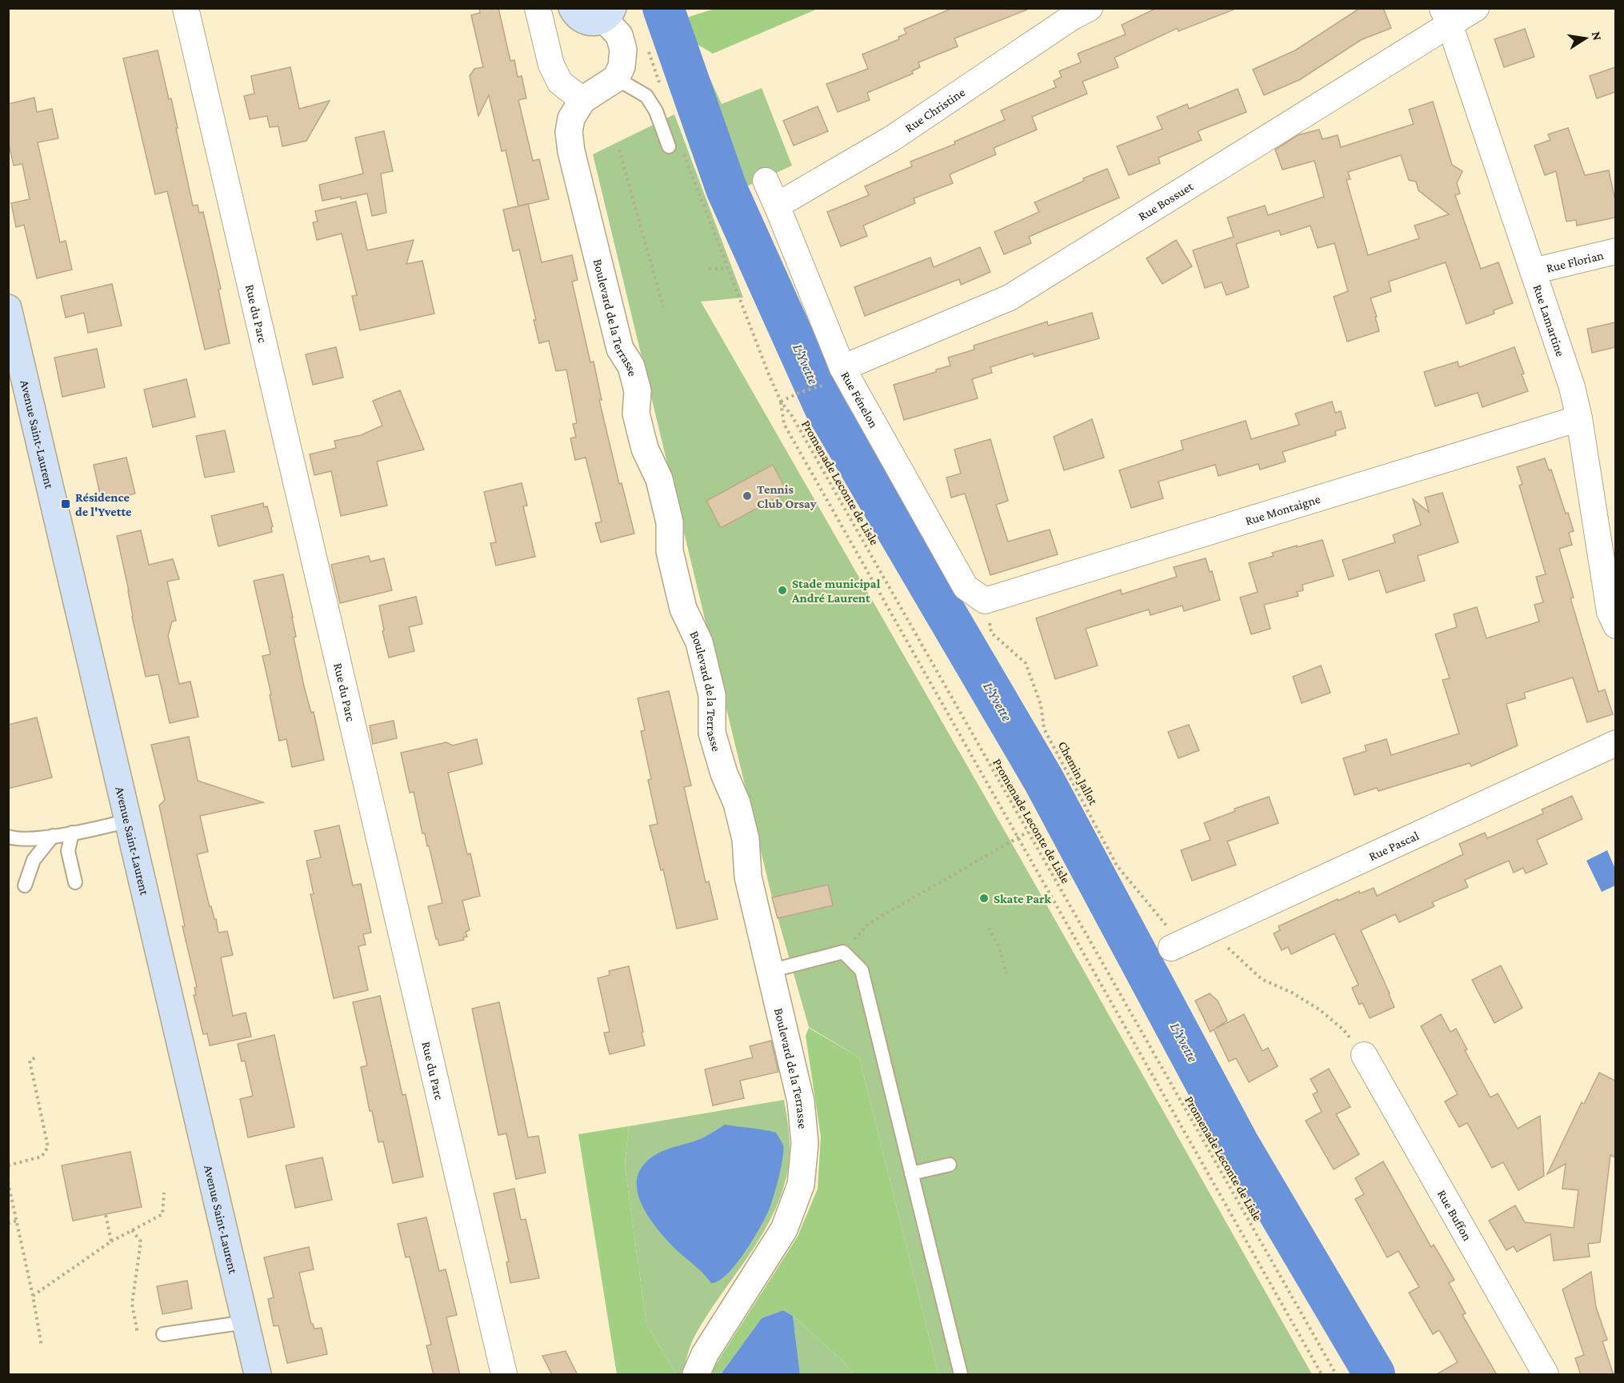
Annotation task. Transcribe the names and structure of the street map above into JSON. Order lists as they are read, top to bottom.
{
  "streets": {
    "main road": ["Avenue Saint-Laurent"],
    "street": [
      "Rue Christine",
      "Rue Bossuet",
      "Rue Florian",
      "Rue du Parc",
      "Boulevard de la Terrasse",
      "Rue Lamartine",
      "Rue Fénelon",
      "Rue Montaigne",
      "Rue Pascal",
      "Rue Buffon"
    ],
    "path": ["Promenade Leconte de Lisle", "Chemin Jallot"]
  },
  "crossings": [
    ["Rue Christine", "Rue Fénelon"],
    ["Rue Bossuet", "Rue Lamartine"],
    ["Rue Bossuet", "Rue Fénelon"],
    ["Rue Florian", "Rue Lamartine"],
    ["Rue Lamartine", "Rue Montaigne"],
    ["Rue Fénelon", "Rue Montaigne"],
    ["Rue Fénelon", "Chemin Jallot"],
    ["Rue Montaigne", "Chemin Jallot"],
    ["Chemin Jallot", "Rue Pascal"]
  ],
  "water": ["L'Yvette"],
  "places": {
    "other": ["Tennis Club Orsay", "Stade municipal André Laurent", "Skate Park"],
    "transit": ["Résidence de l'Yvette"]
  },
  "north": "right"
}
